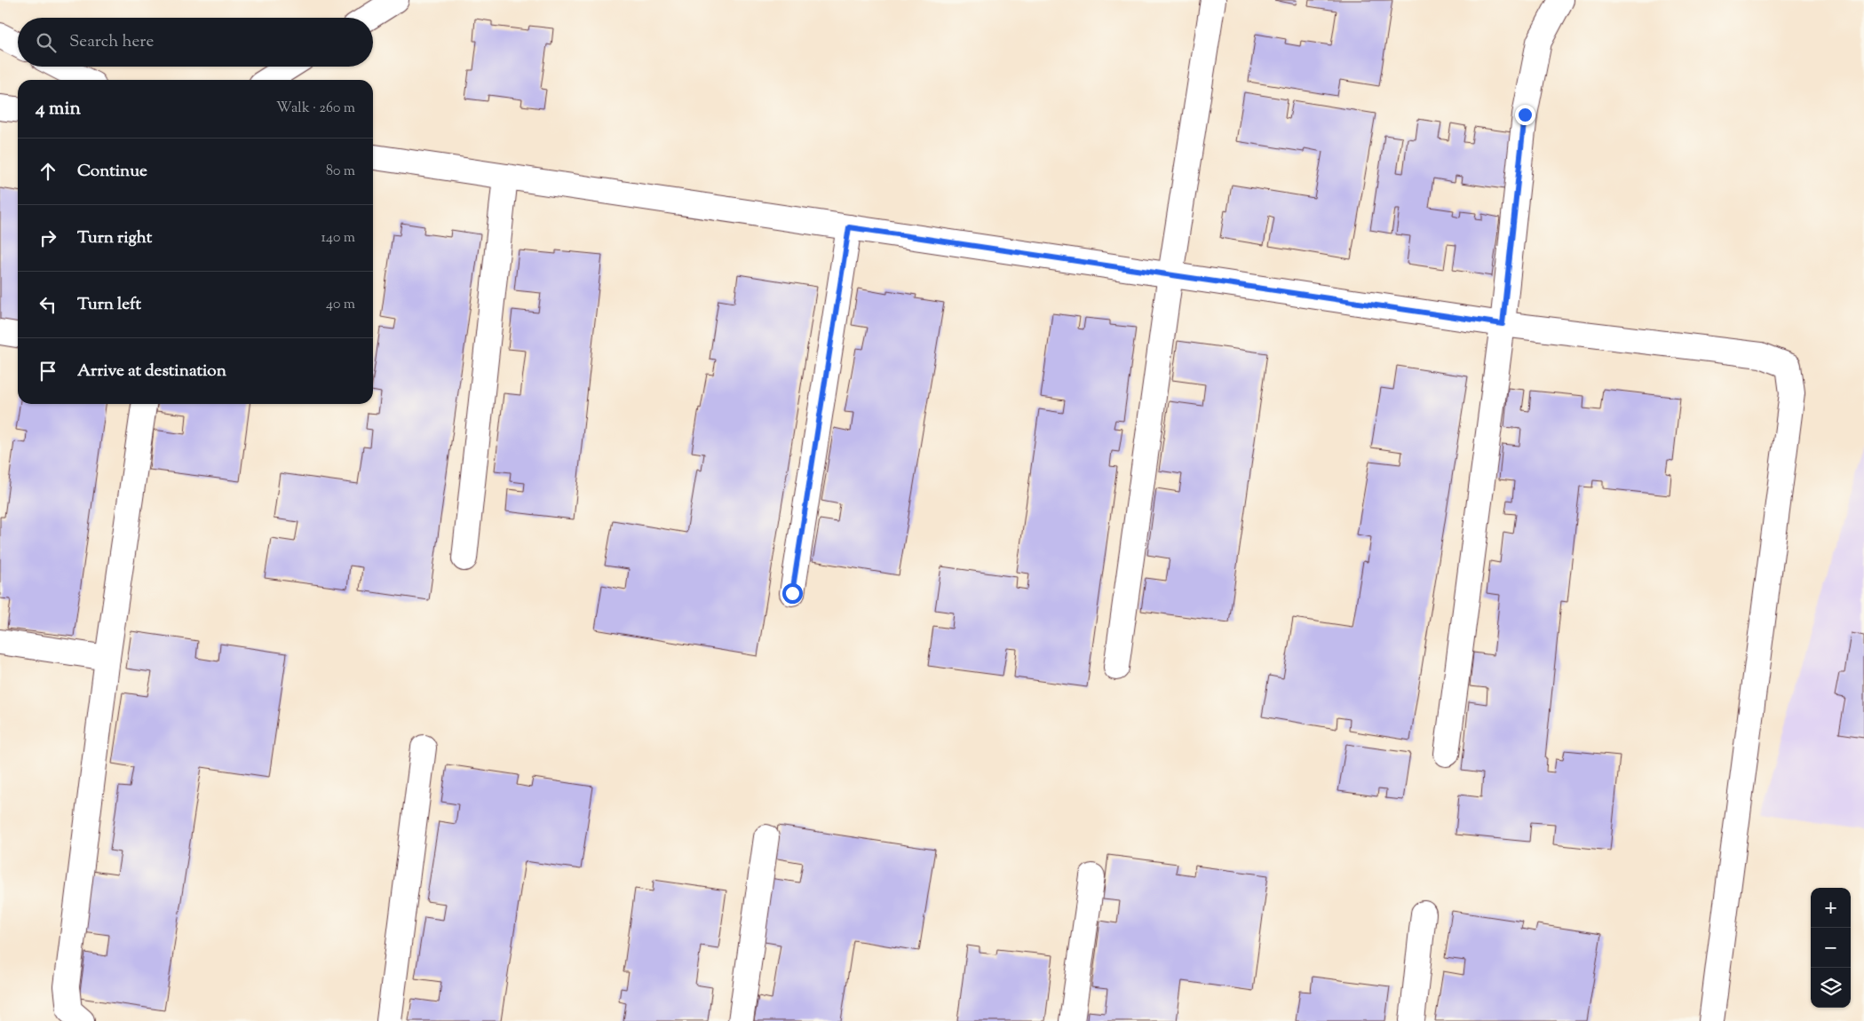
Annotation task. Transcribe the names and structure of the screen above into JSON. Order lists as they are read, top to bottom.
{
  "page": {
    "search": "Search here",
    "heading": ["4 min", "Walk · 260 m"],
    "list": [
      ["Continue", "80 m"],
      ["Turn right", "140 m"],
      ["Turn left", "40 m"],
      "Arrive at destination"
    ],
    "map_buttons": ["+", "−"]
  }
}
